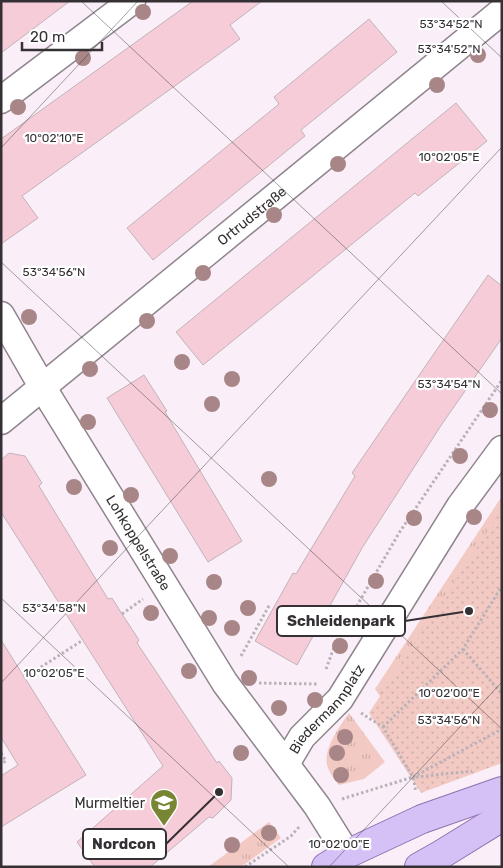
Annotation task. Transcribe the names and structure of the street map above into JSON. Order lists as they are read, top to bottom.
{
  "streets": {
    "main road": ["Biedermannplatz"],
    "street": ["Ortrudstraße", "Lohkoppelstraße"]
  },
  "crossings": [
    ["Ortrudstraße", "Lohkoppelstraße"],
    ["Lohkoppelstraße", "Biedermannplatz"]
  ],
  "places": {
    "other": ["Schleidenpark", "Nordcon"],
    "school or university": ["Murmeltier"]
  },
  "scale_bar": "20 m",
  "coordinates": [
    "53°34'52\"N",
    "10°02'10\"E",
    "10°02'05\"E",
    "53°34'56\"N",
    "53°34'54\"N",
    "53°34'58\"N",
    "10°02'00\"E"
  ]
}
